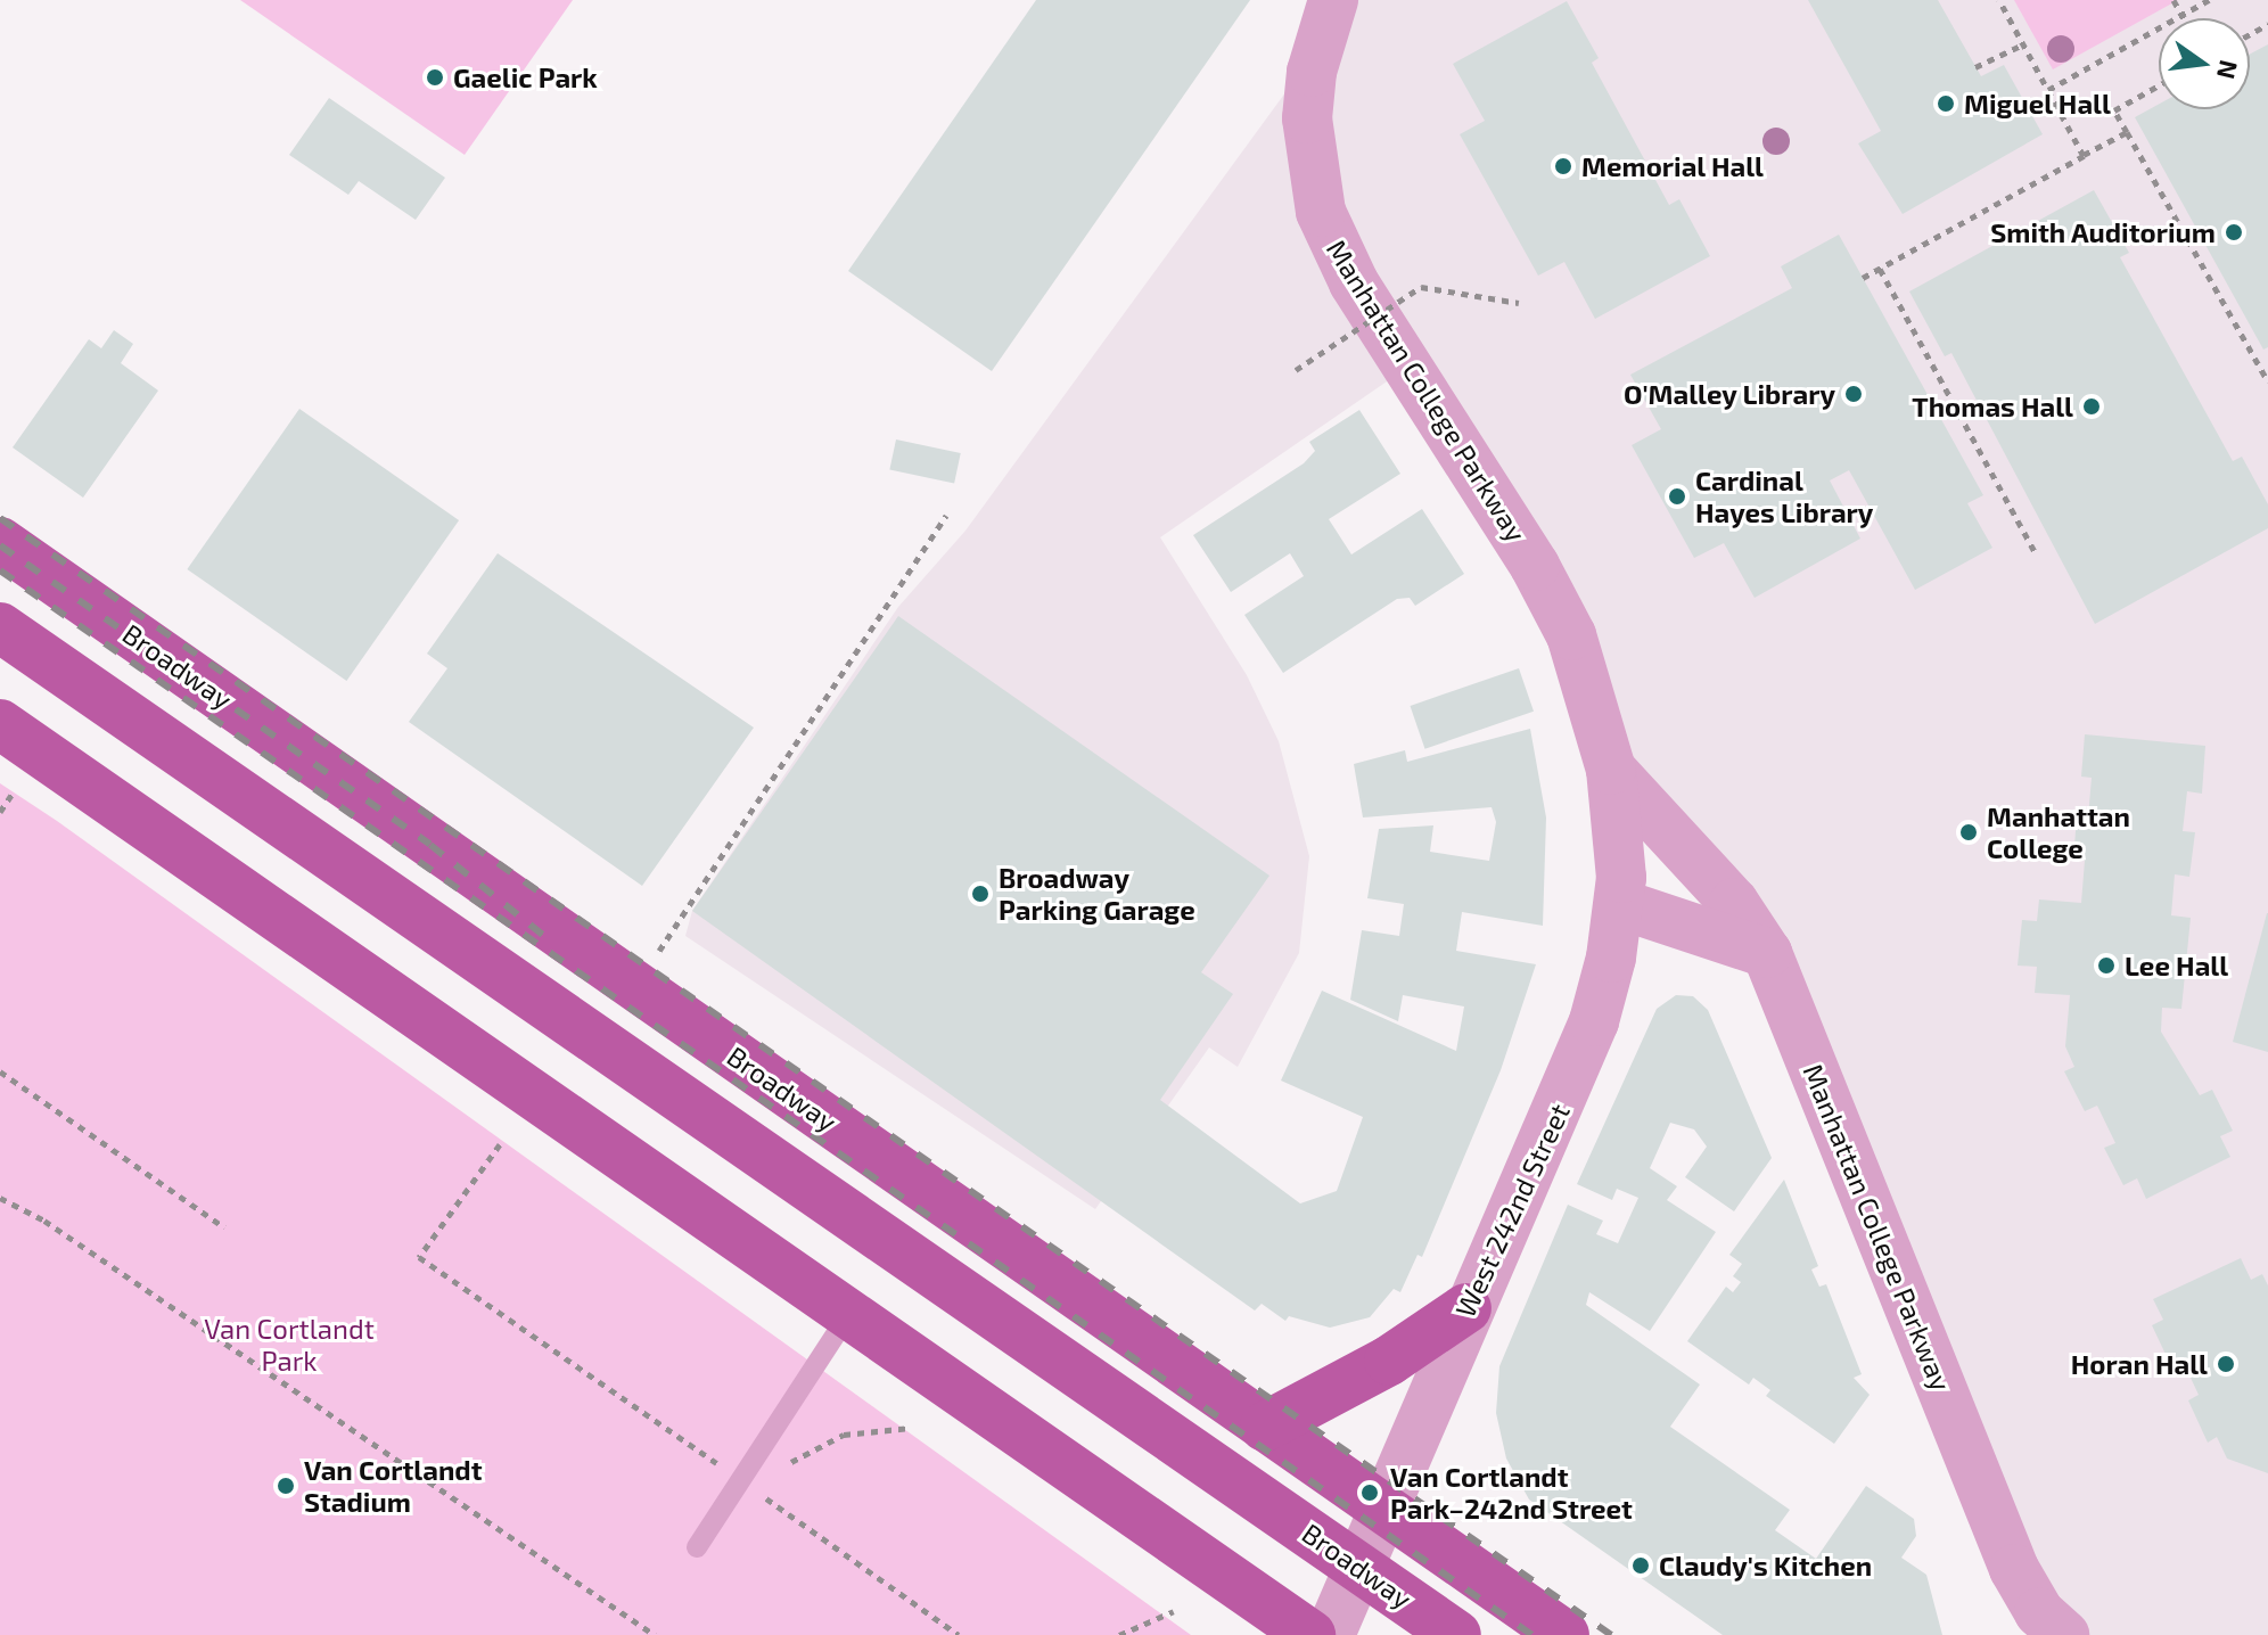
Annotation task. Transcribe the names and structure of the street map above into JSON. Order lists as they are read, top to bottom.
{
  "streets": {
    "main road": ["Broadway"],
    "street": ["Manhattan College Parkway", "West 242nd Street"]
  },
  "crossings": [
    ["Manhattan College Parkway", "West 242nd Street"],
    ["Broadway", "West 242nd Street"]
  ],
  "parks": ["Van Cortlandt Park"],
  "places": [
    "Gaelic Park",
    "Miguel Hall",
    "Memorial Hall",
    "Smith Auditorium",
    "O'Malley Library",
    "Thomas Hall",
    "Cardinal Hayes Library",
    "Manhattan College",
    "Broadway Parking Garage",
    "Lee Hall",
    "Horan Hall",
    "Van Cortlandt Stadium",
    "Van Cortlandt Park–242nd Street",
    "Claudy's Kitchen"
  ],
  "north": "right"
}
